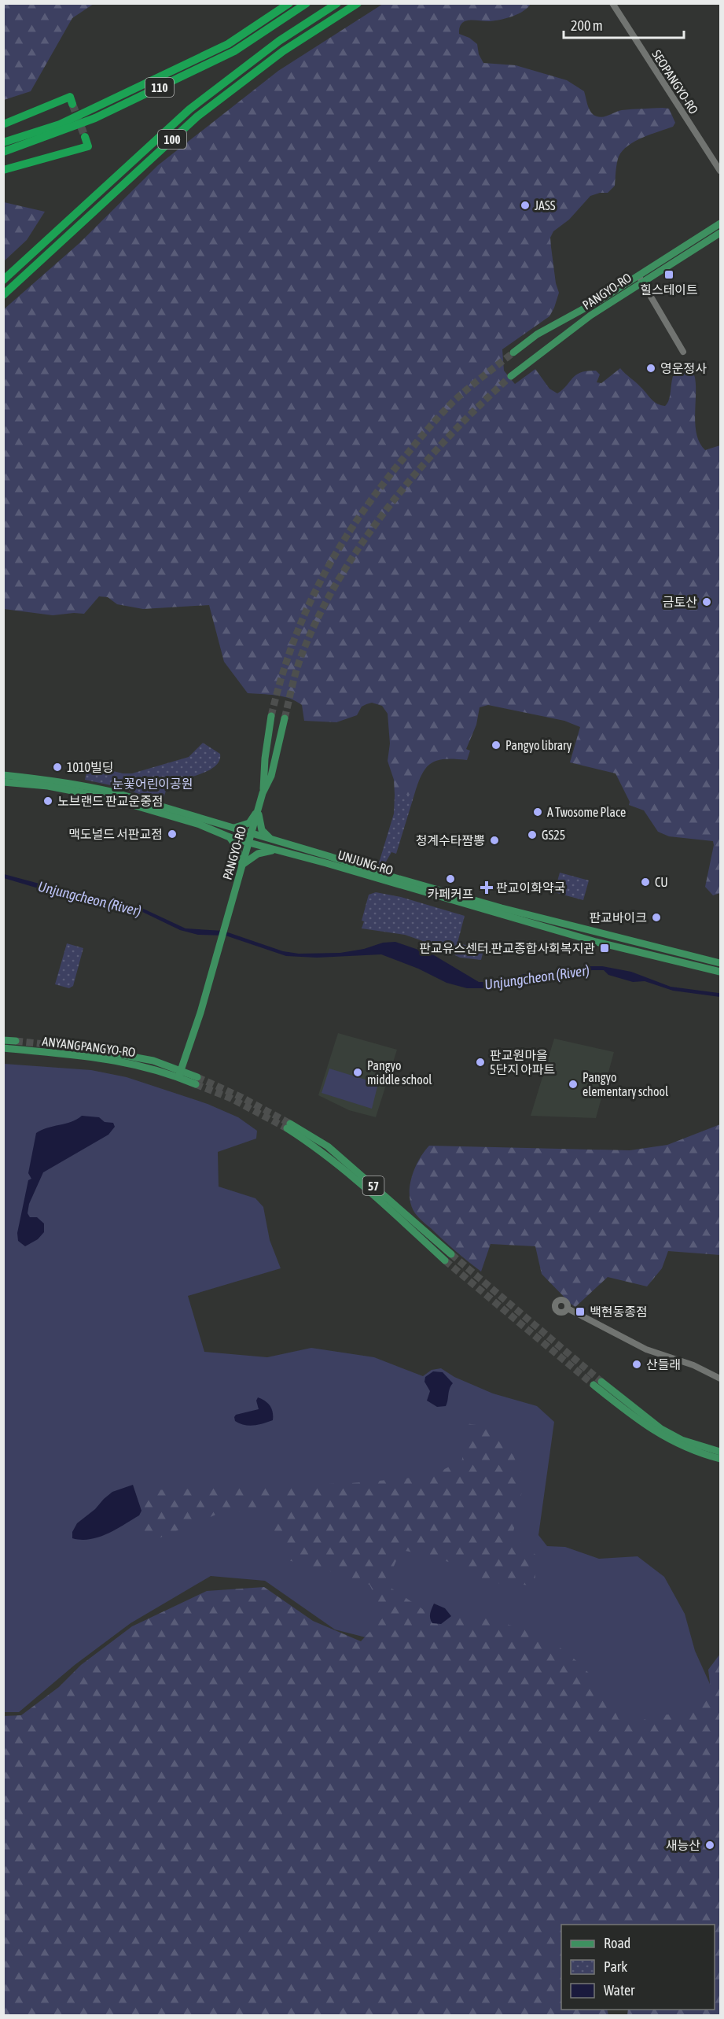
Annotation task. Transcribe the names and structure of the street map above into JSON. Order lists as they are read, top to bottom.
{
  "streets": {
    "highway": ["110", "100"],
    "main road": [
      "PANGYO-RO",
      "UNJUNG-RO",
      "ANYANGPANGYO-RO",
      "57"
    ],
    "street": ["SEOPANGYO-RO"]
  },
  "crossings": [
    ["PANGYO-RO", "UNJUNG-RO"],
    ["PANGYO-RO", "ANYANGPANGYO-RO"]
  ],
  "water": ["Unjungcheon (River)"],
  "parks": ["눈꽃어린이공원"],
  "places": {
    "other": [
      "JASS",
      "영운정사",
      "금토산",
      "Pangyo library",
      "1010빌딩",
      "노브랜드 판교운중점",
      "A Twosome Place",
      "맥도널드 서판교점",
      "GS25",
      "청계수타짬뽕",
      "카페커프",
      "CU",
      "판교바이크",
      "판교원마을 5단지 아파트",
      "Pangyo middle school",
      "Pangyo elementary school",
      "산들래",
      "새능산"
    ],
    "transit": ["힐스테이트", "판교유스센터.판교종합사회복지관", "백현동종점"],
    "health": ["판교이화약국"]
  },
  "legend": ["Road", "Park", "Water"],
  "scale_bar": "200 m"
}
